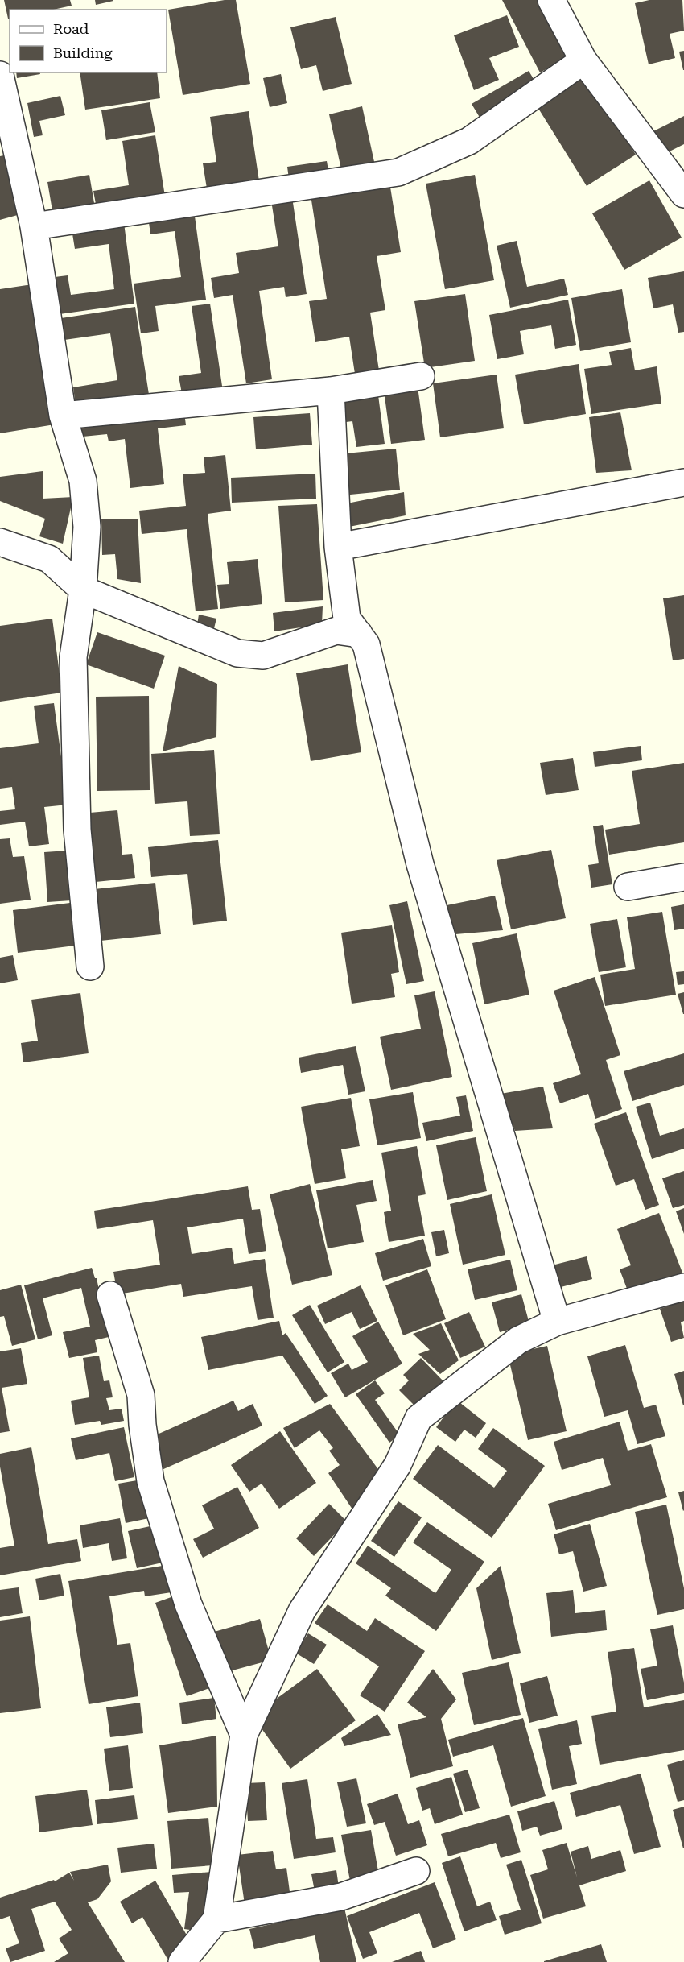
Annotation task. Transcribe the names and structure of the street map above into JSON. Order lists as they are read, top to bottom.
{
  "legend": ["Road", "Building"]
}
